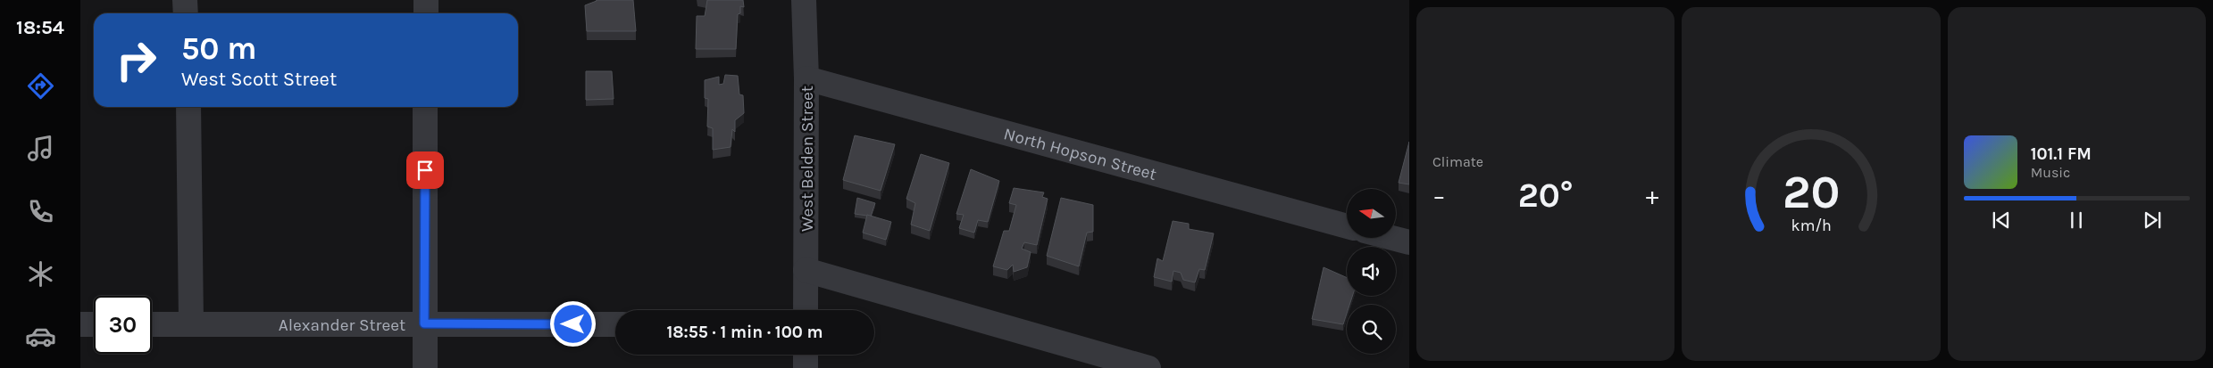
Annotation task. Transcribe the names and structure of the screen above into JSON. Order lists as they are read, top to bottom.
{
  "streets": {
    "street": ["North Hopson Street", "West Belden Street", "Alexander Street"]
  },
  "crossings": [
    ["North Hopson Street", "West Belden Street"]
  ],
  "north": "left",
  "page": {
    "tabs": "18:54",
    "tile": "Climate",
    "turn": ["50 m", "West Scott Street"],
    "song": ["101.1 FM", "Music"],
    "heat": ["−", "20°", "+"],
    "limit": "30",
    "trip": "18:55 · 1 min · 100 m",
    "gauge": ["20", "km/h"]
  }
}
